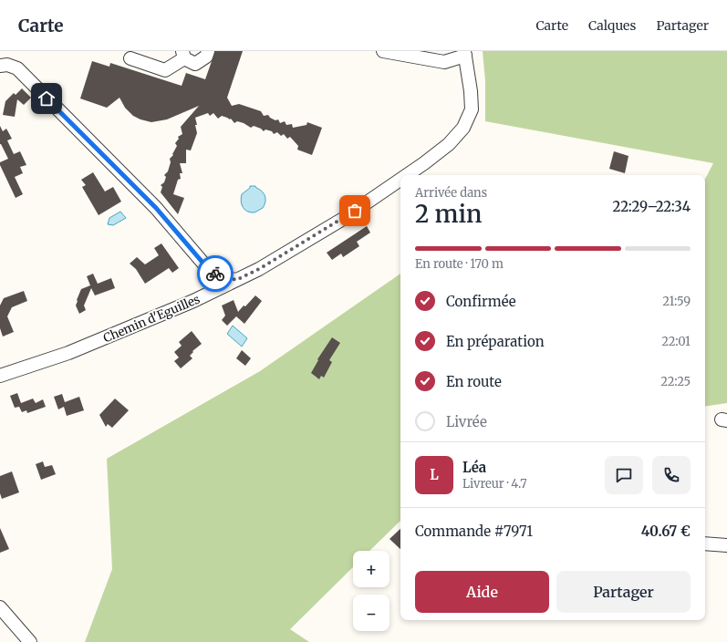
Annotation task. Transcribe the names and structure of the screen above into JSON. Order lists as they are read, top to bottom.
{
  "streets": {
    "street": ["Chemin d'Eguilles"]
  },
  "page": {
    "header": "Carte",
    "nav": ["Carte", "Calques", "Partager"],
    "heading": ["2 min", "Arrivée dans", "22:29–22:34"],
    "panel": [
      "Léa",
      "Livreur · 4.7",
      "Commande #7971",
      "40.67 €"
    ],
    "bar": "En route · 170 m",
    "list": [
      ["Confirmée", "21:59"],
      ["En préparation", "22:01"],
      ["En route", "22:25"],
      "Livrée"
    ],
    "round": "L",
    "map_buttons": ["+", "−"],
    "buttons": ["Aide", "Partager"]
  }
}
